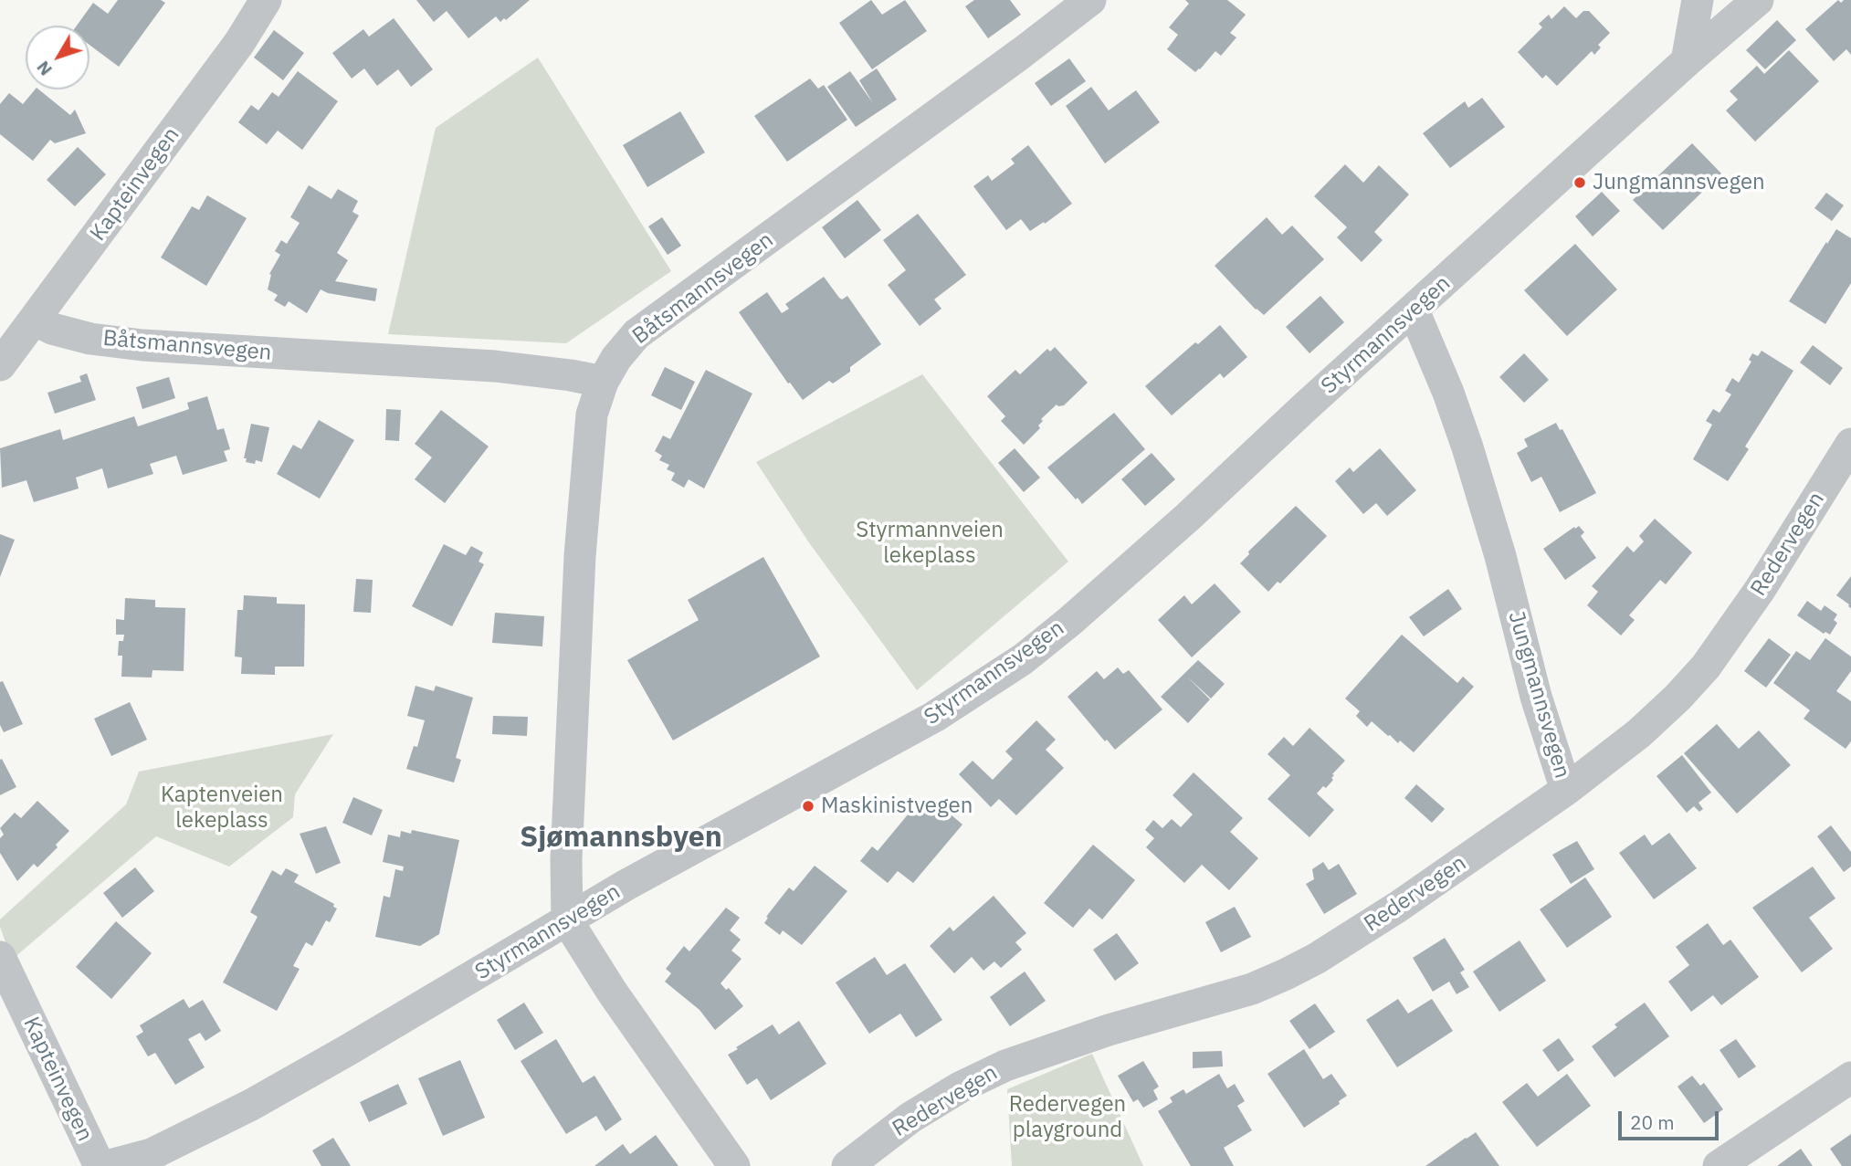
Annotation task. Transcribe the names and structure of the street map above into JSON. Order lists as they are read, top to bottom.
{
  "streets": {
    "street": [
      "Kapteinvegen",
      "Båtsmannsvegen",
      "Styrmannsvegen",
      "Redervegen",
      "Jungmannsvegen"
    ]
  },
  "crossings": [
    ["Kapteinvegen", "Båtsmannsvegen"],
    ["Styrmannsvegen", "Jungmannsvegen"],
    ["Redervegen", "Jungmannsvegen"]
  ],
  "districts": ["Sjømannsbyen"],
  "parks": ["Styrmannveien lekeplass", "Kaptenveien lekeplass", "Redervegen playground"],
  "places": ["Jungmannsvegen", "Maskinistvegen"],
  "scale_bar": "20 m",
  "north": "bottom left"
}
